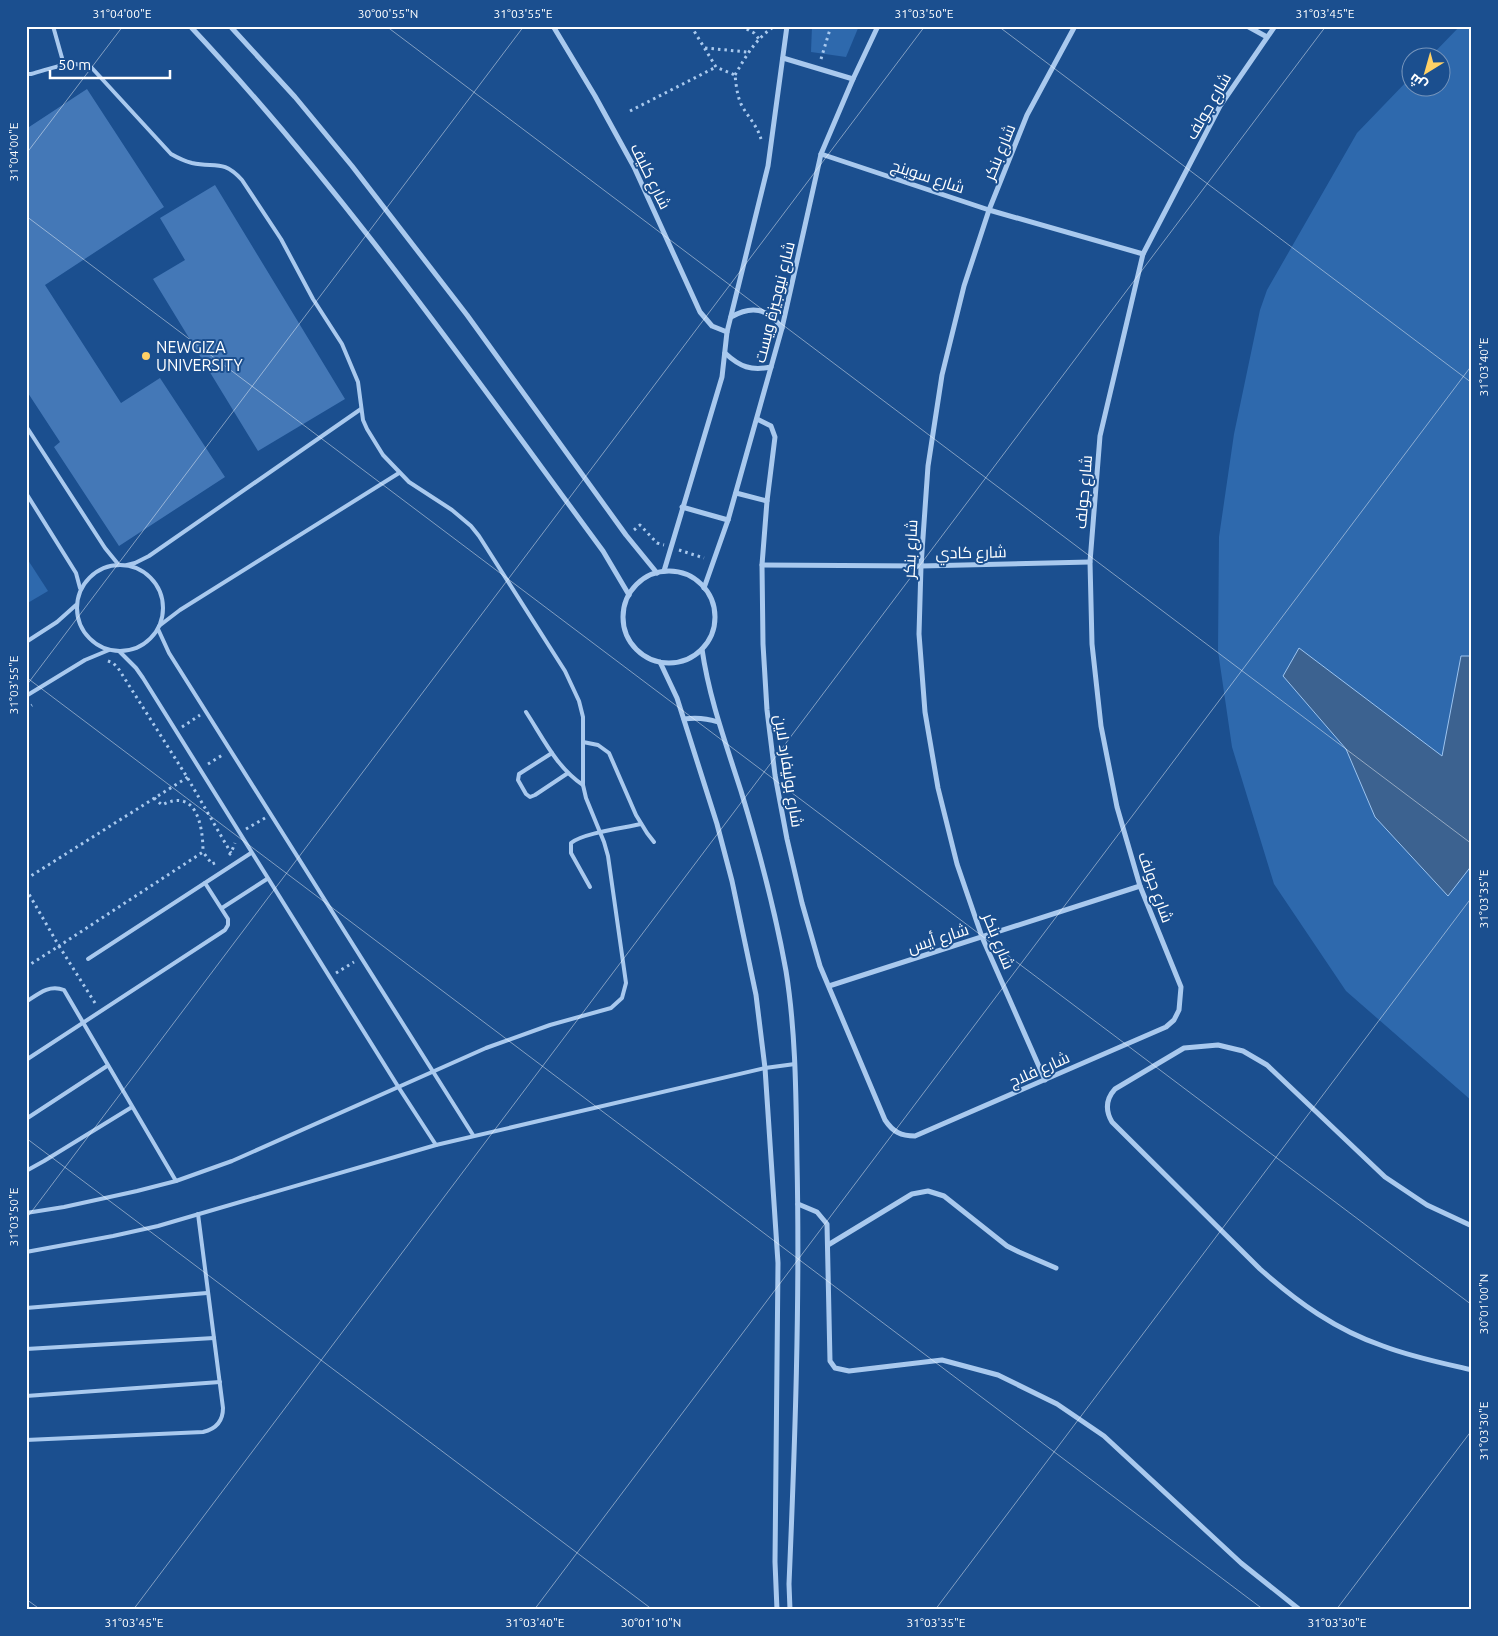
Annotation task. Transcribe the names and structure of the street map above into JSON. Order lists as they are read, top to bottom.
{
  "streets": {
    "street": [
      "شارع جولف",
      "شارع بنكر",
      "شارع كليف",
      "شارع سوينج",
      "شارع نيوجيزة ويست",
      "شارع كادي",
      "شارع بوليفارد لاين",
      "شارع أيس",
      "شارع فلاج"
    ]
  },
  "crossings": [
    ["شارع جولف", "شارع سوينج"],
    ["شارع جولف", "شارع كادي"],
    ["شارع جولف", "شارع أيس"],
    ["شارع جولف", "شارع فلاج"],
    ["شارع بنكر", "شارع سوينج"],
    ["شارع بنكر", "شارع كادي"],
    ["شارع بنكر", "شارع أيس"],
    ["شارع بنكر", "شارع فلاج"],
    ["شارع كليف", "شارع نيوجيزة ويست"],
    ["شارع سوينج", "شارع نيوجيزة ويست"],
    ["شارع نيوجيزة ويست", "شارع بوليفارد لاين"],
    ["شارع كادي", "شارع بوليفارد لاين"],
    ["شارع بوليفارد لاين", "شارع أيس"],
    ["شارع بوليفارد لاين", "شارع فلاج"]
  ],
  "places": ["NEWGIZA UNIVERSITY"],
  "scale_bar": "50 m",
  "north": "bottom left",
  "coordinates": [
    "31°04'00\"E",
    "30°00'55\"N",
    "31°03'55\"E",
    "31°03'50\"E",
    "31°03'45\"E",
    "31°03'40\"E",
    "31°03'35\"E",
    "30°01'00\"N",
    "31°03'30\"E",
    "30°01'10\"N"
  ]
}
